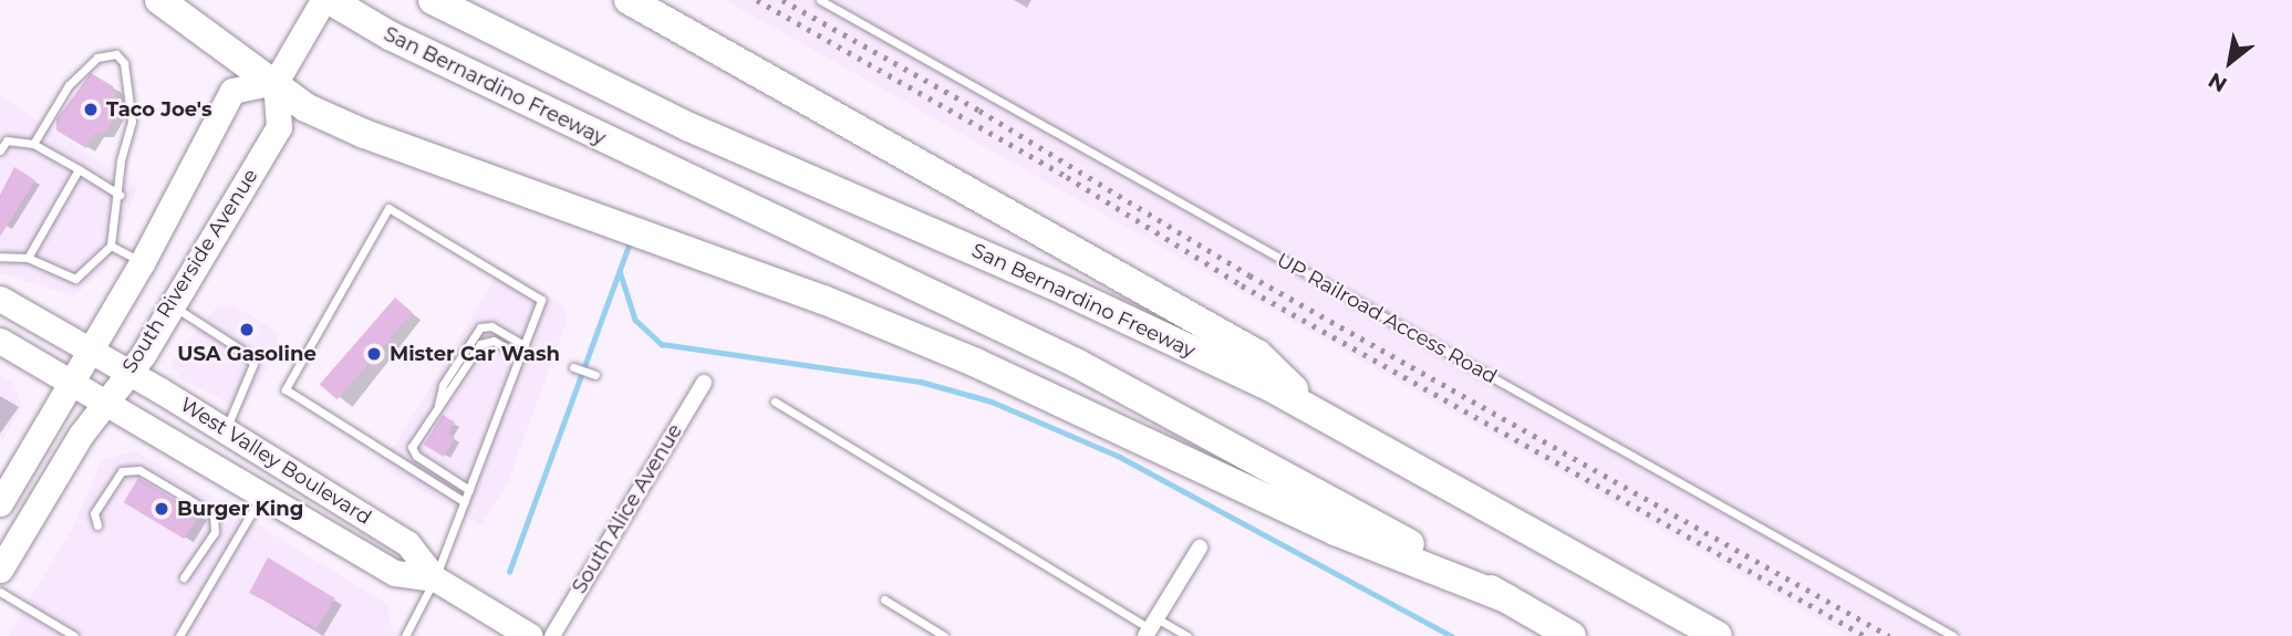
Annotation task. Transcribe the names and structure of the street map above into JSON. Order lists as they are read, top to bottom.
{
  "streets": {
    "highway": ["San Bernardino Freeway"],
    "main road": ["South Riverside Avenue", "West Valley Boulevard"],
    "street": ["South Alice Avenue"],
    "lane": ["UP Railroad Access Road"]
  },
  "crossings": [
    ["South Riverside Avenue", "West Valley Boulevard"]
  ],
  "places": [
    "Taco Joe's",
    "USA Gasoline",
    "Mister Car Wash",
    "Burger King"
  ],
  "north": "bottom left"
}
